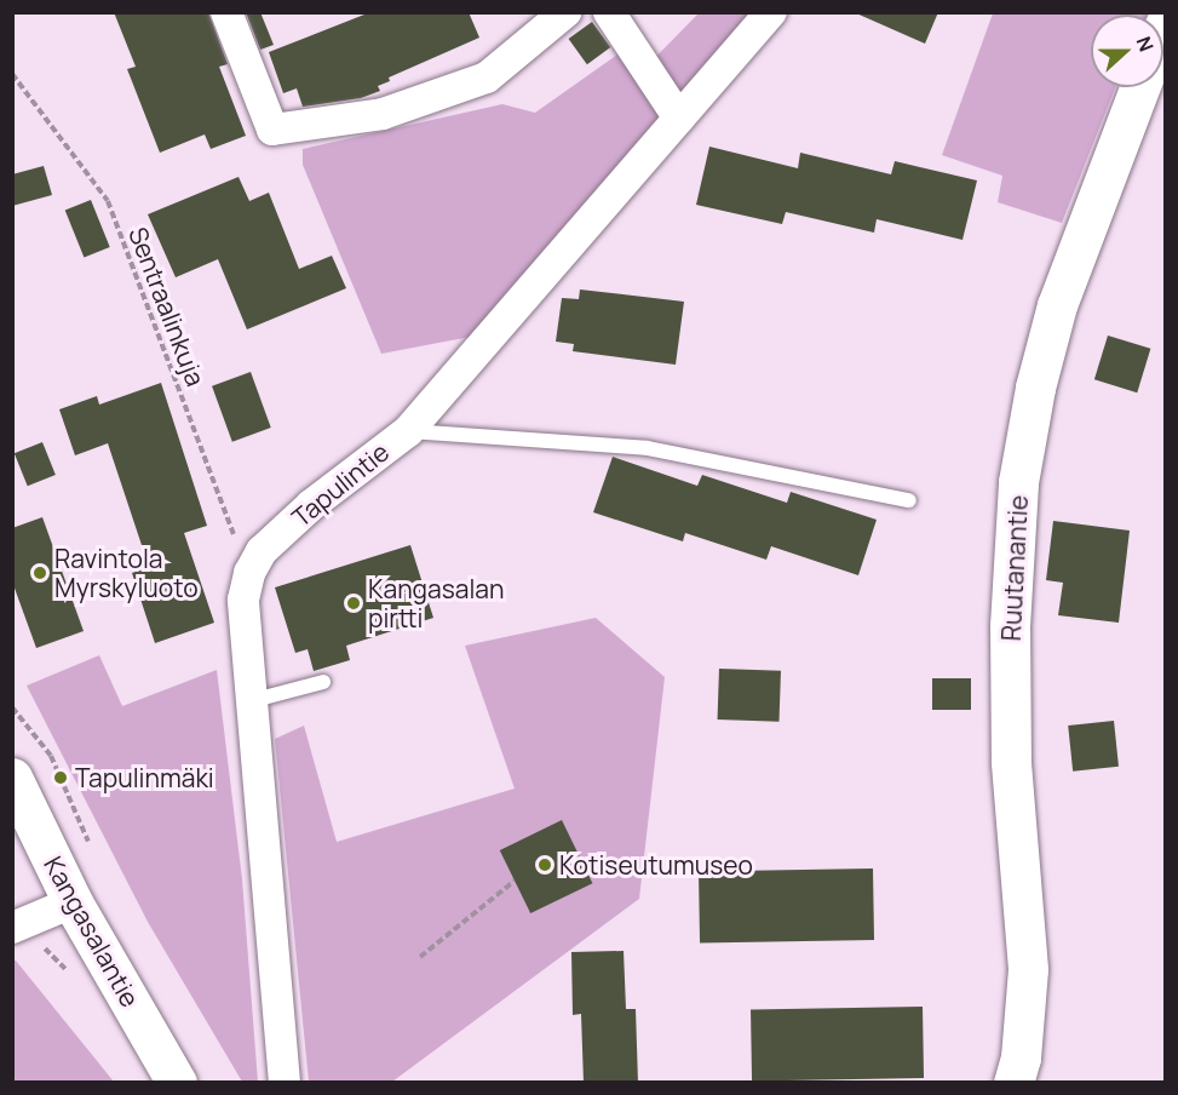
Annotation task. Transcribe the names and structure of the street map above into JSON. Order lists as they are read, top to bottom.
{
  "streets": {
    "main road": ["Ruutanantie", "Kangasalantie"],
    "street": ["Tapulintie"],
    "path": ["Sentraalinkuja"]
  },
  "crossings": [
    ["Sentraalinkuja", "Tapulintie"]
  ],
  "places": [
    "Ravintola Myrskyluoto",
    "Kangasalan pirtti",
    "Tapulinmäki",
    "Kotiseutumuseo"
  ],
  "north": "right"
}
